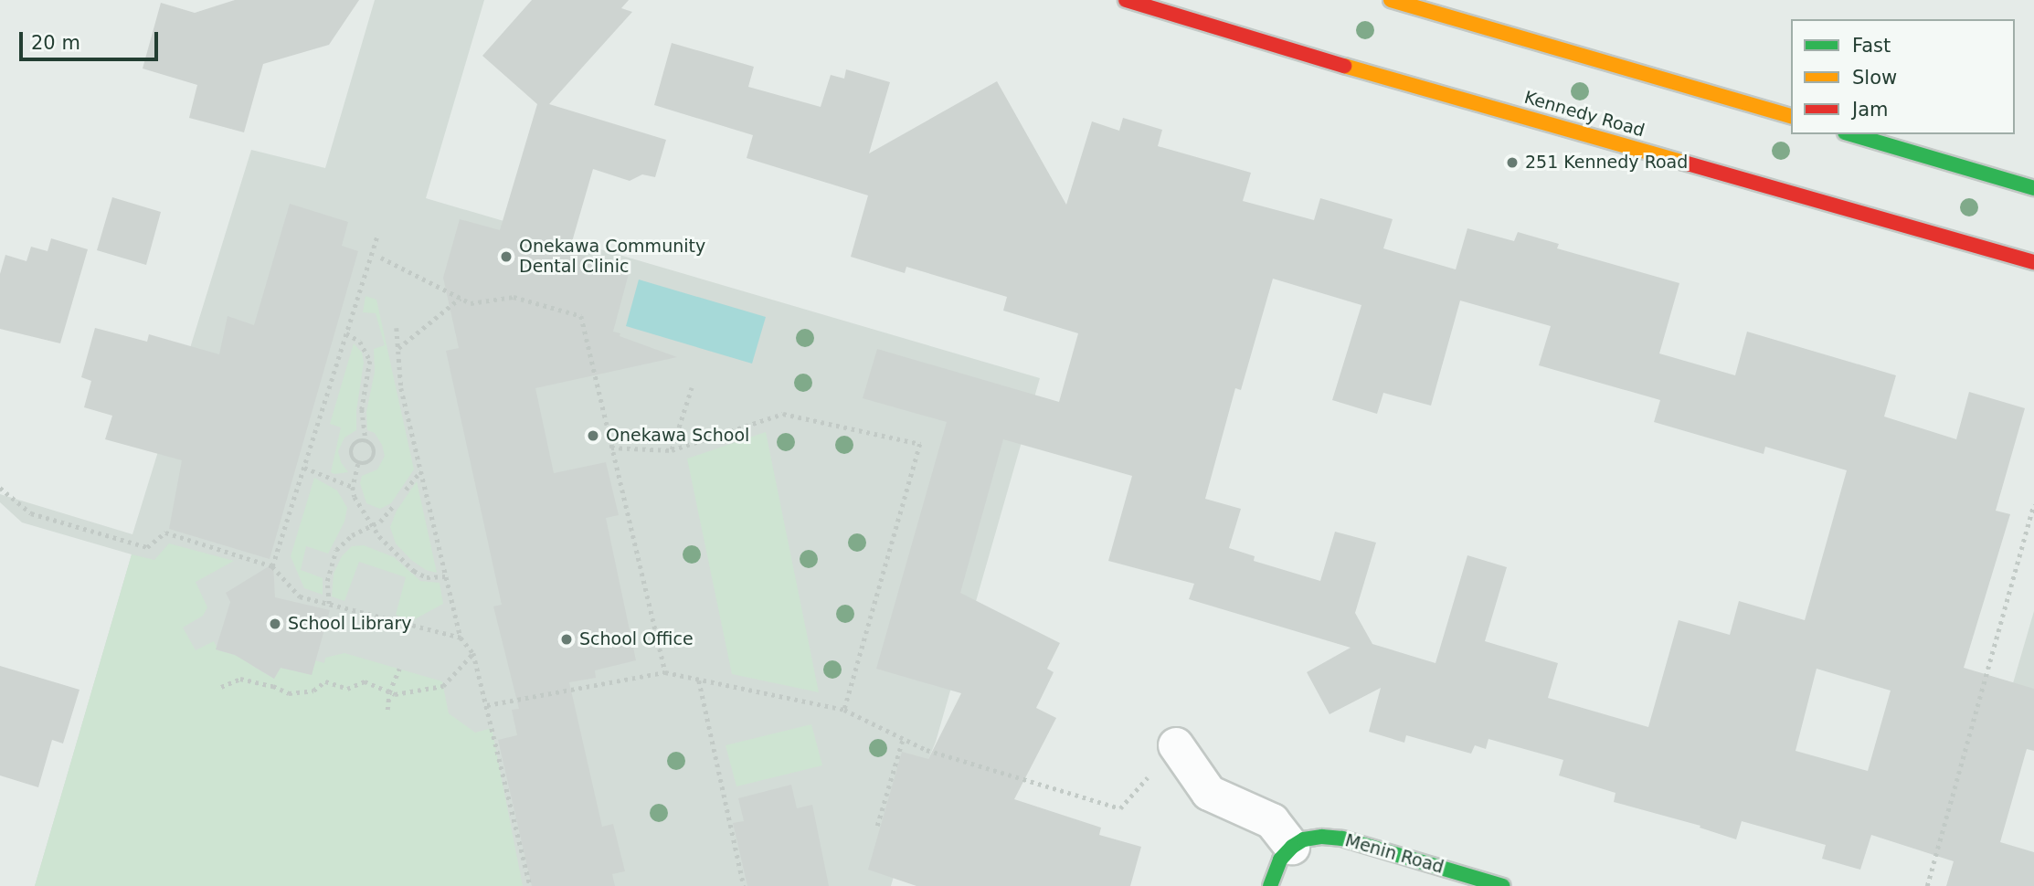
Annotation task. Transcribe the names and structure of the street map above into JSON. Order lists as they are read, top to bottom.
{
  "streets": {
    "main road": ["Kennedy Road", "Menin Road"]
  },
  "places": [
    "251 Kennedy Road",
    "Onekawa Community Dental Clinic",
    "Onekawa School",
    "School Library",
    "School Office"
  ],
  "legend": ["Fast", "Slow", "Jam"],
  "scale_bar": "20 m"
}
